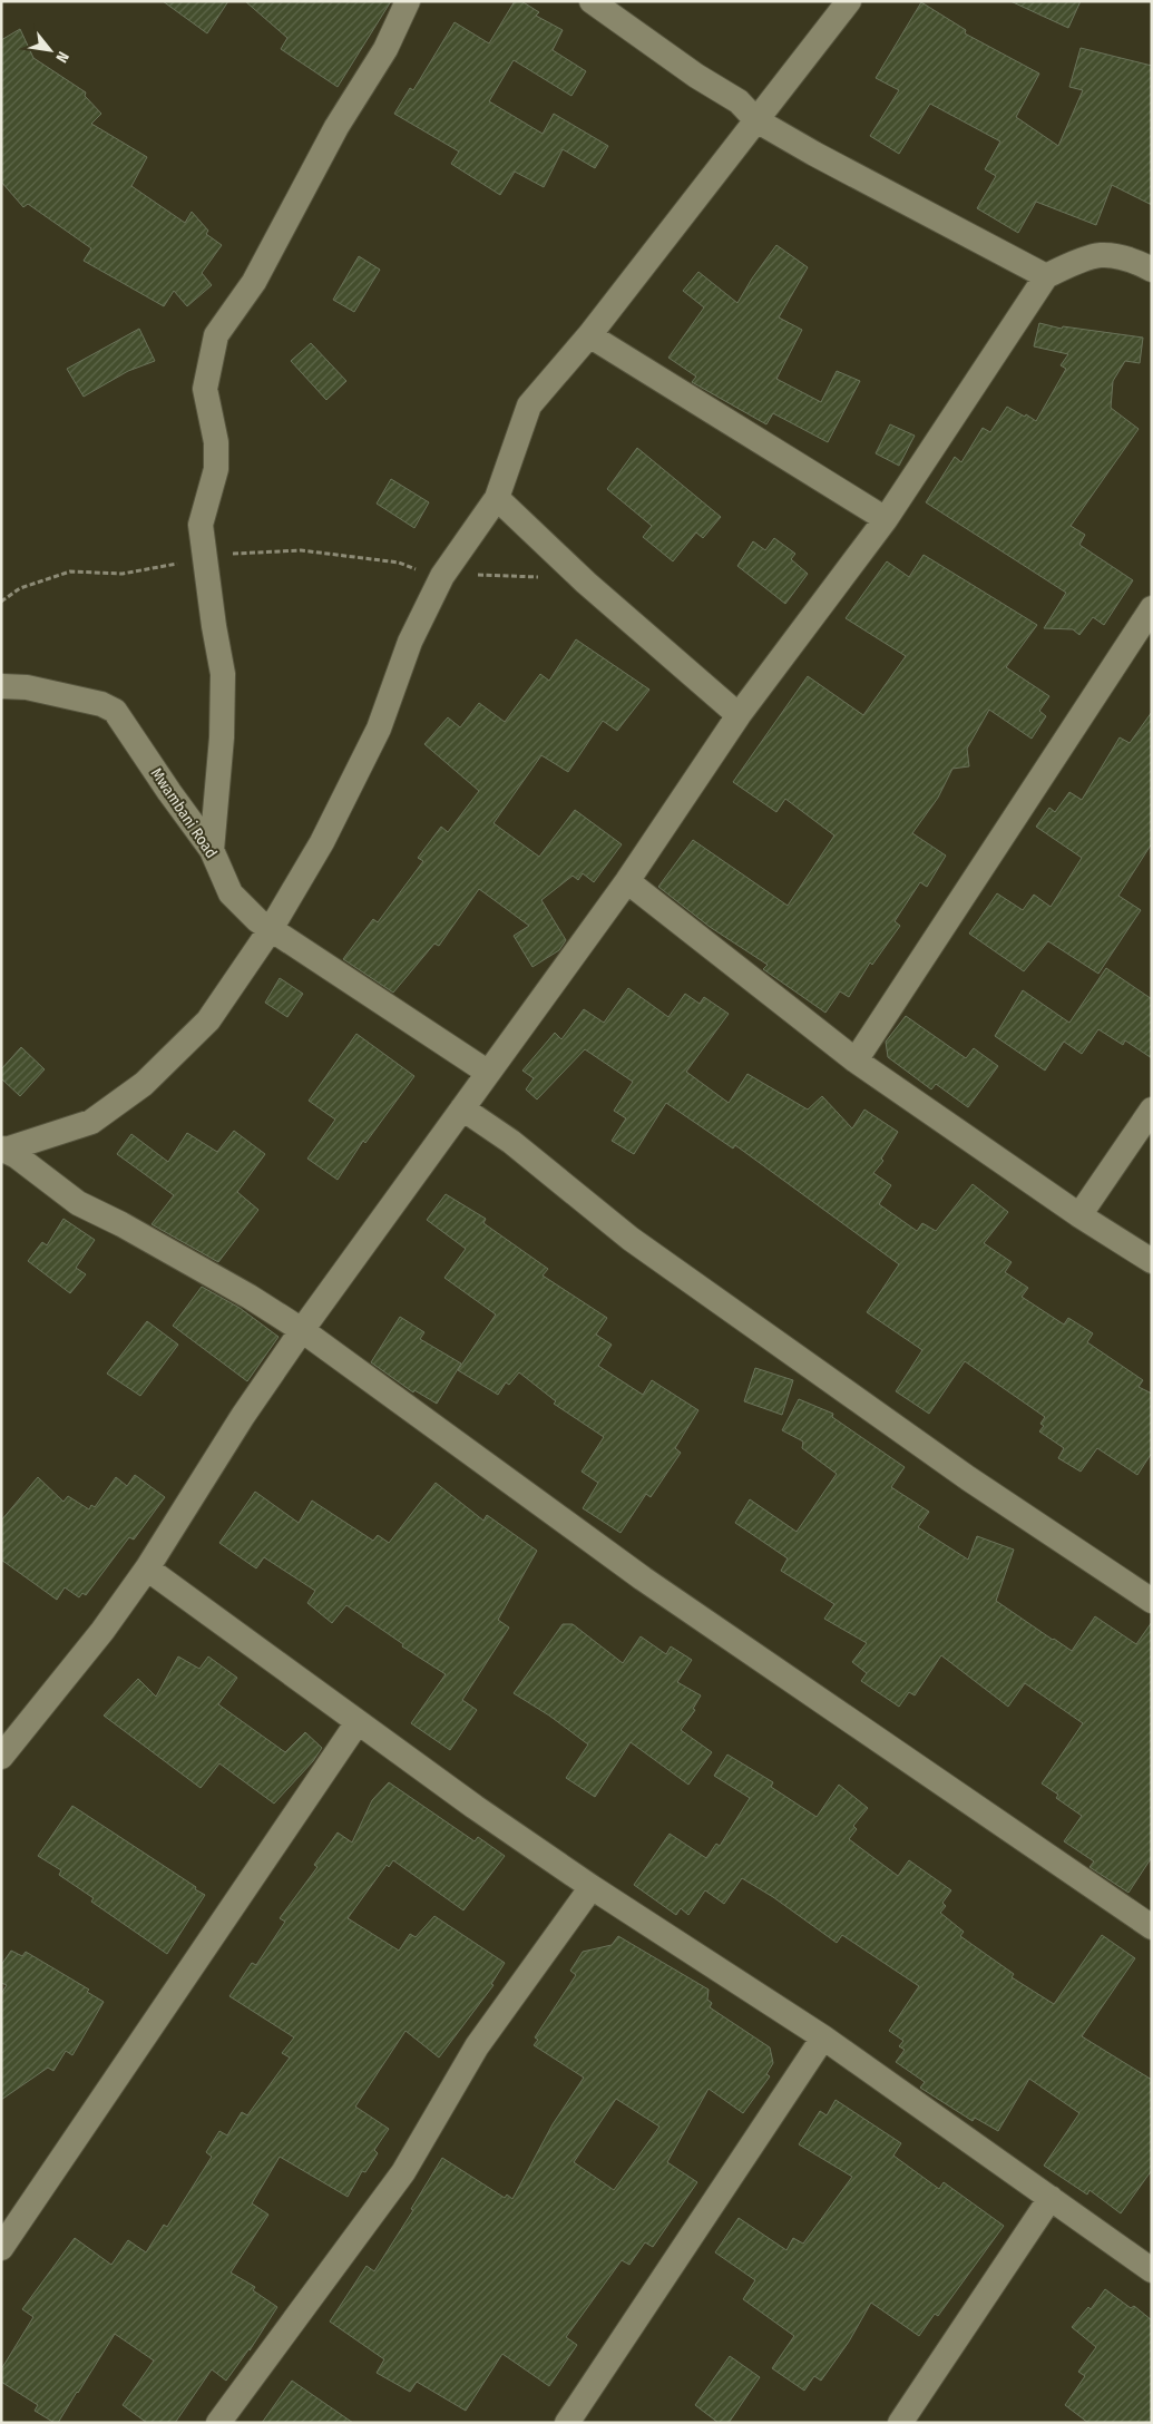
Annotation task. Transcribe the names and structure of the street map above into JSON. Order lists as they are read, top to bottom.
{
  "streets": {
    "street": ["Mwambani Road"]
  },
  "north": "bottom right"
}
